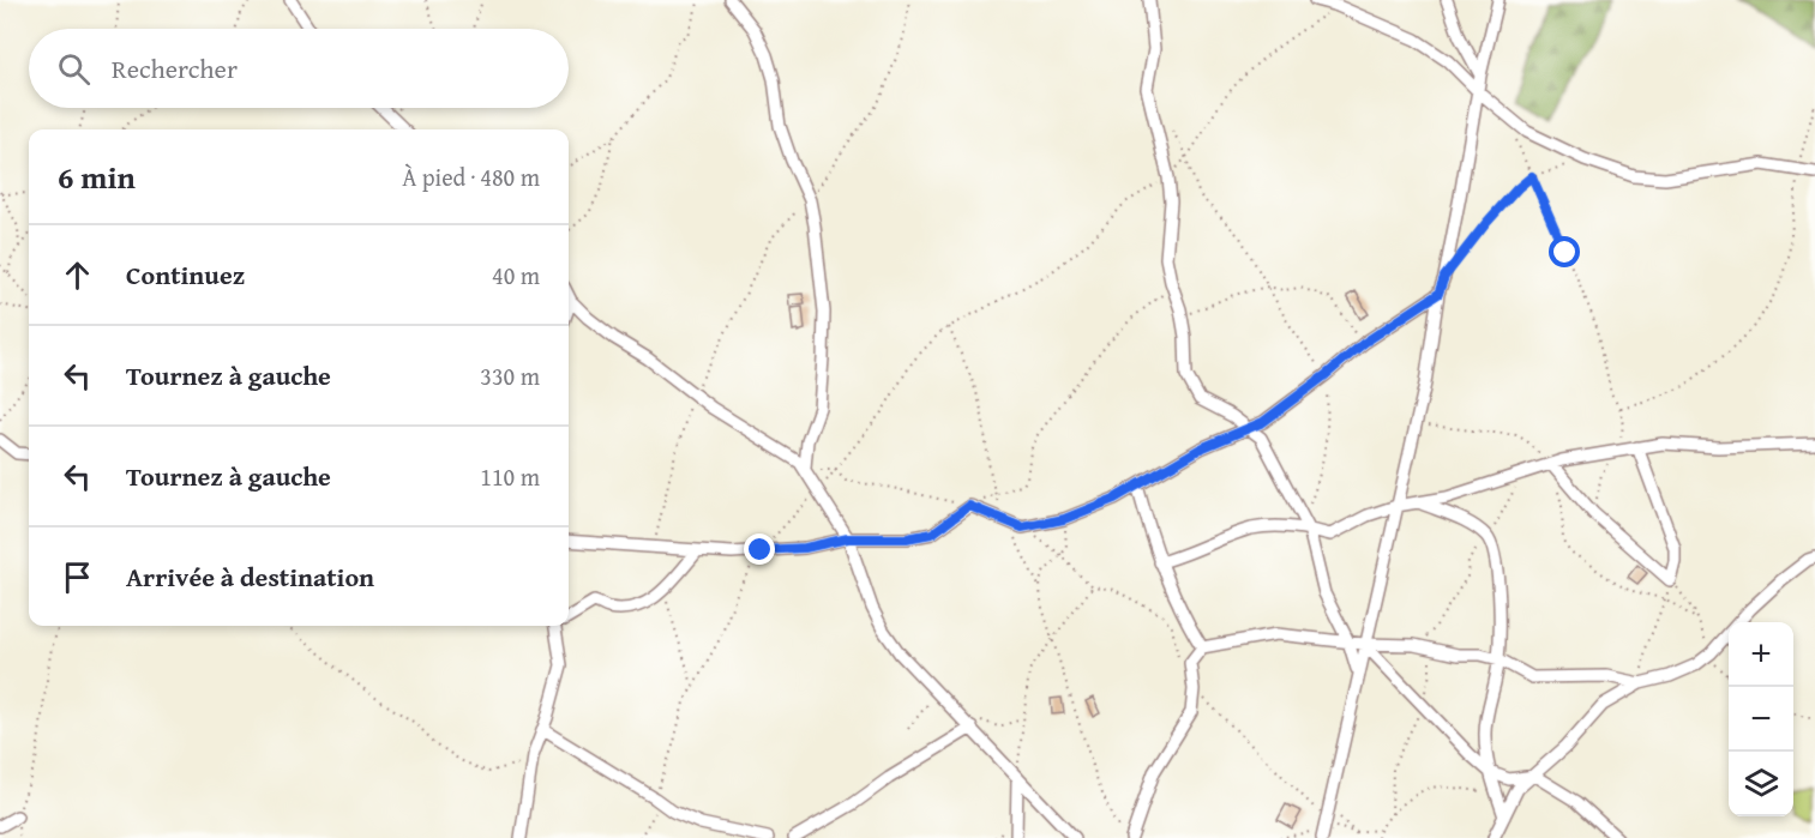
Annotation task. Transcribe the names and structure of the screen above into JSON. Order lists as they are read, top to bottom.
{
  "page": {
    "search": "Rechercher",
    "heading": ["6 min", "À pied · 480 m"],
    "list": [
      ["Continuez", "40 m"],
      ["Tournez à gauche", "330 m"],
      ["Tournez à gauche", "110 m"],
      "Arrivée à destination"
    ],
    "map_buttons": ["+", "−"]
  }
}
